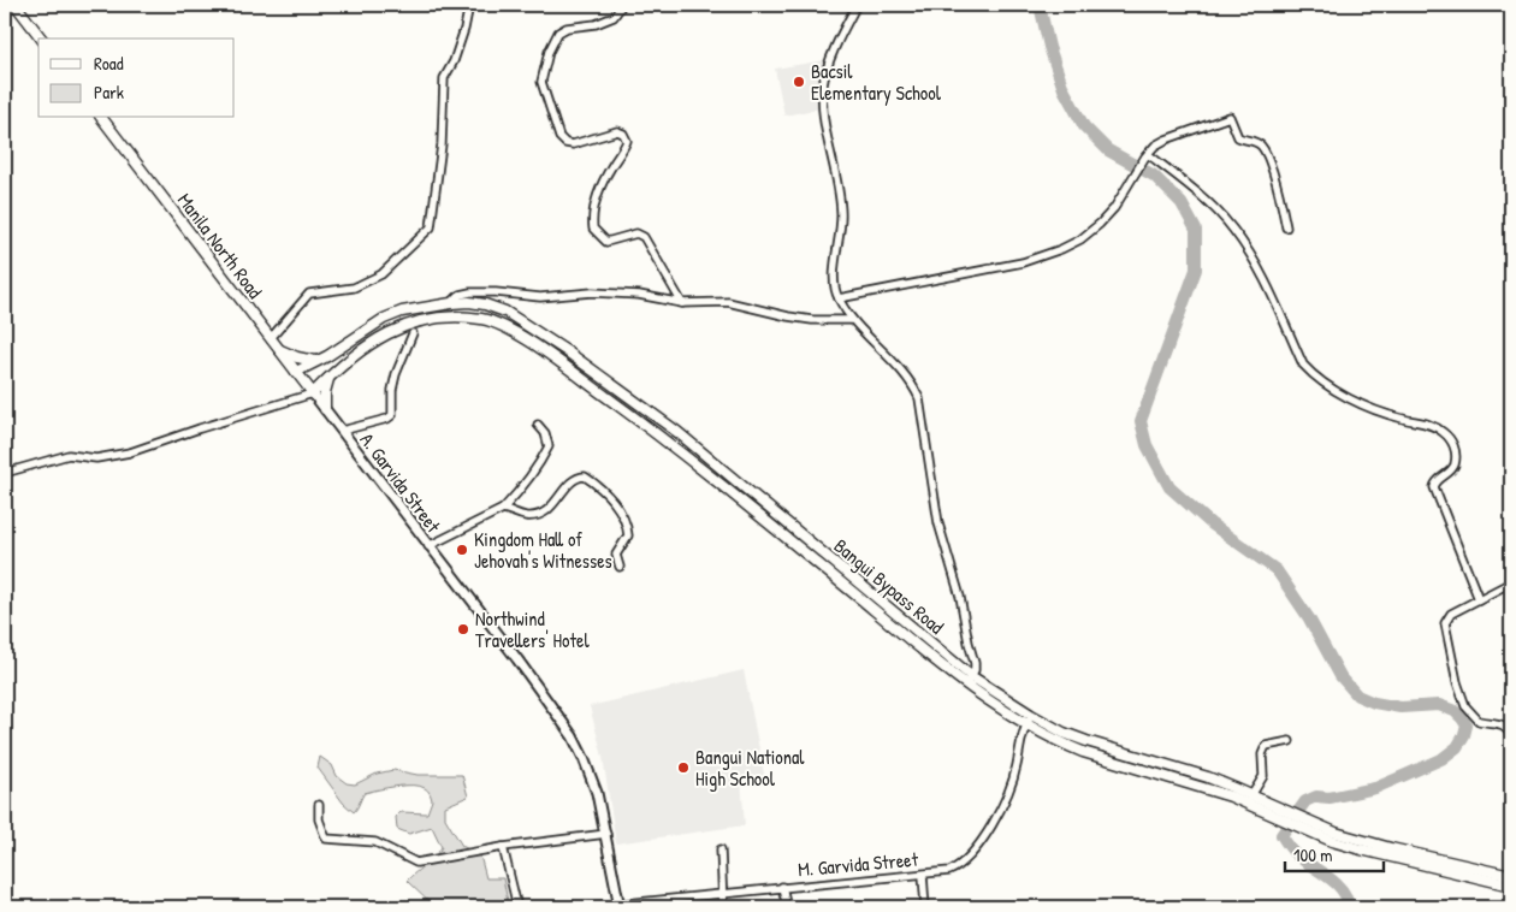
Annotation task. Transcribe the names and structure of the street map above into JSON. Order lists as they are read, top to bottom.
{
  "streets": {
    "highway": ["Manila North Road", "Bangui Bypass Road"],
    "main road": ["A. Garvida Street"],
    "street": ["M. Garvida Street"]
  },
  "crossings": [
    ["Manila North Road", "A. Garvida Street"],
    ["Manila North Road", "Bangui Bypass Road"],
    ["A. Garvida Street", "Bangui Bypass Road"],
    ["A. Garvida Street", "M. Garvida Street"],
    ["Bangui Bypass Road", "M. Garvida Street"]
  ],
  "places": [
    "Bacsil Elementary School",
    "Kingdom Hall of Jehovah's Witnesses",
    "Northwind Travellers' Hotel",
    "Bangui National High School"
  ],
  "legend": ["Road", "Park"],
  "scale_bar": "100 m"
}
